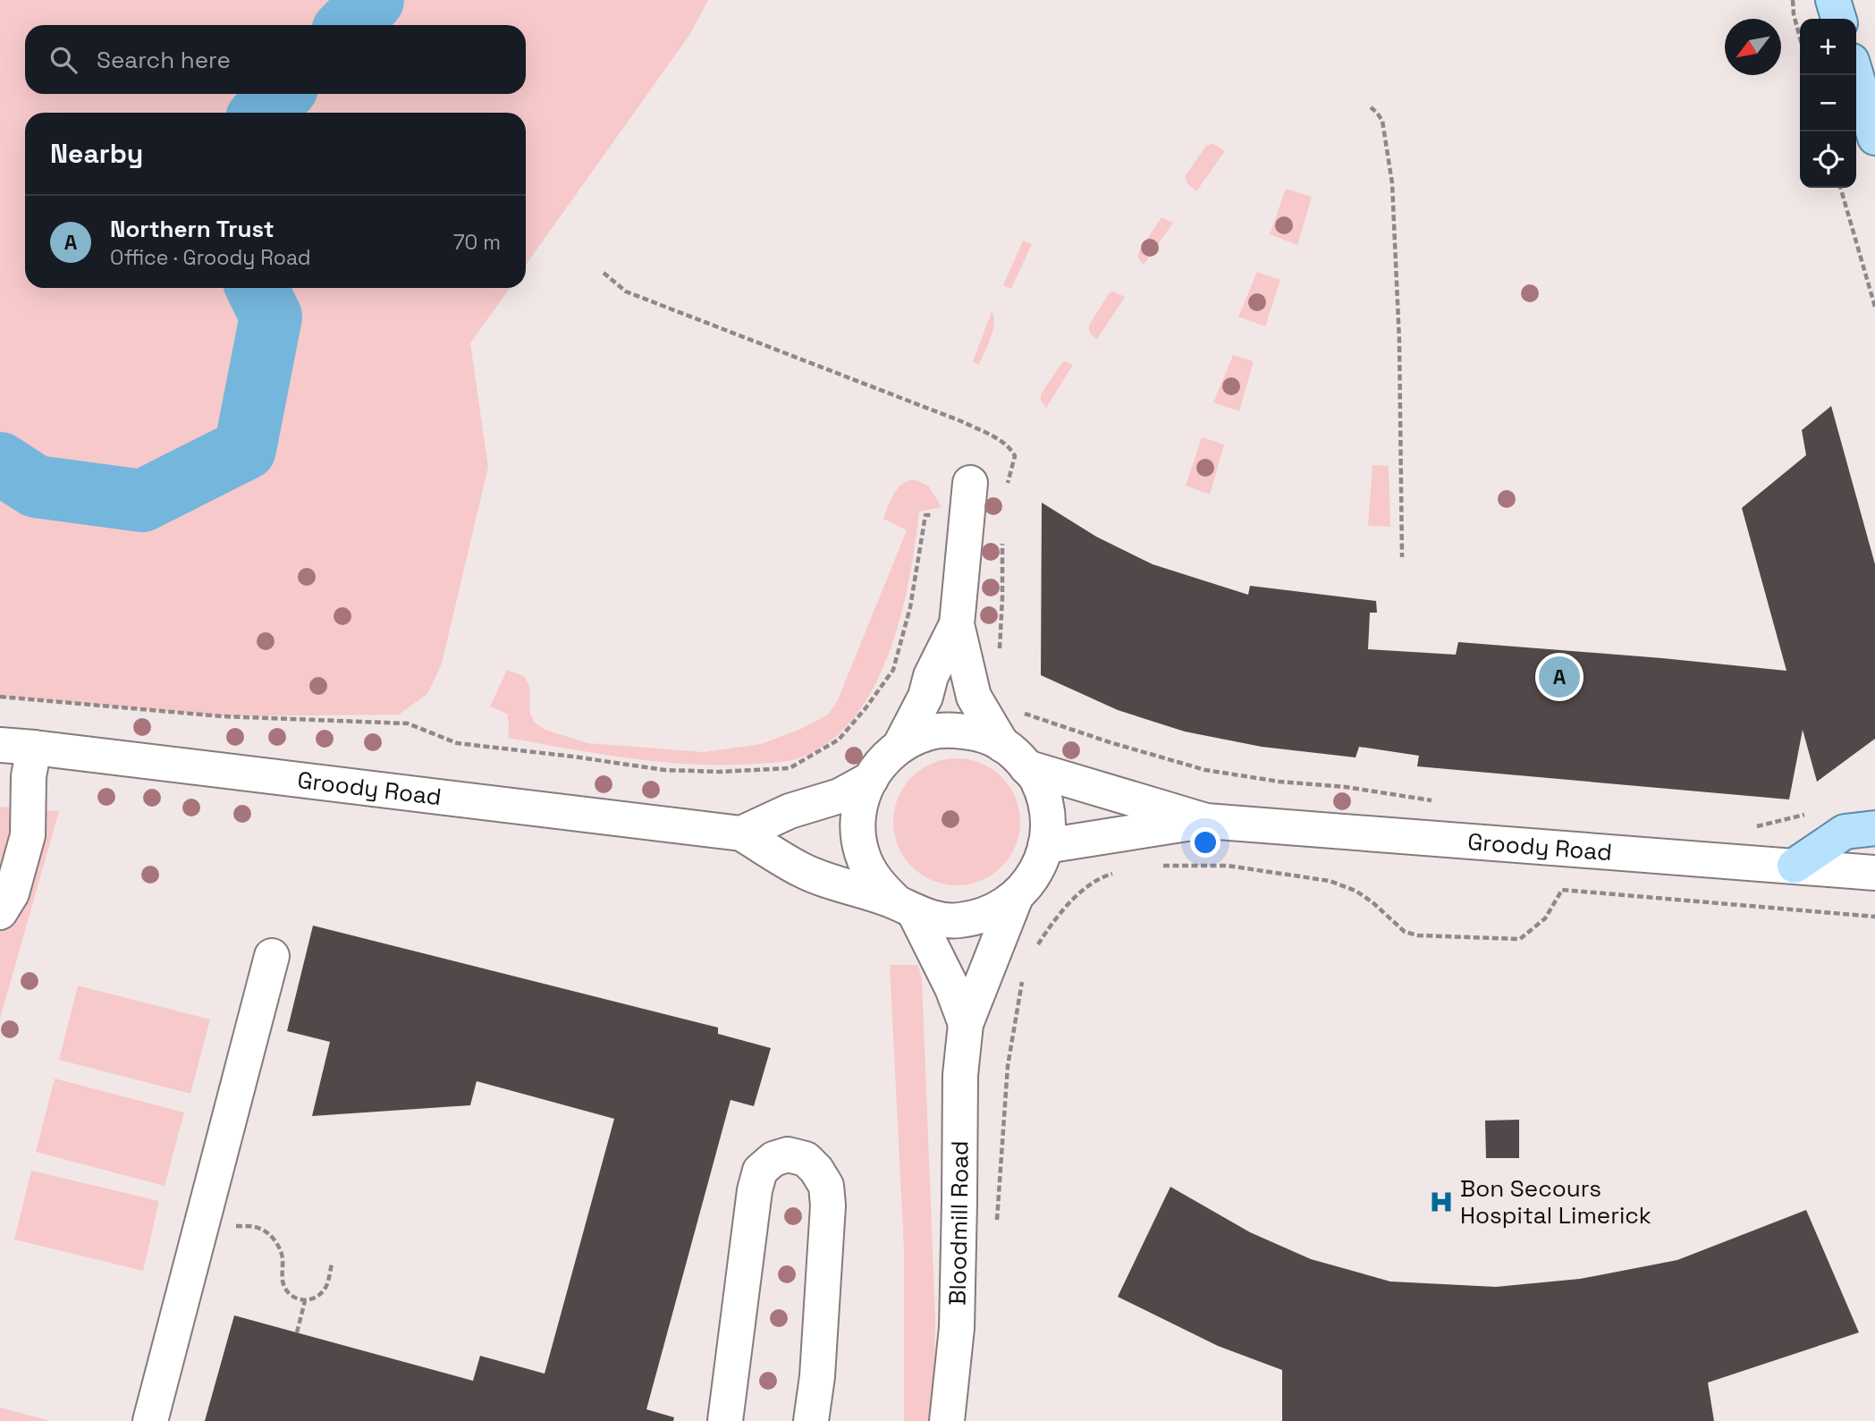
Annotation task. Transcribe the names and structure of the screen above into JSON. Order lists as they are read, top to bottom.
{
  "streets": {
    "street": ["Groody Road", "Bloodmill Road"]
  },
  "places": {
    "hospital": ["Bon Secours Hospital Limerick"]
  },
  "north": "bottom left",
  "page": {
    "map_buttons": ["+", "−"],
    "search": "Search here",
    "heading": "Nearby",
    "list": [
      {
        "mark": "A",
        "name": "Northern Trust",
        "note": "Office · Groody Road",
        "value": "70 m"
      }
    ],
    "pins": "A"
  }
}
